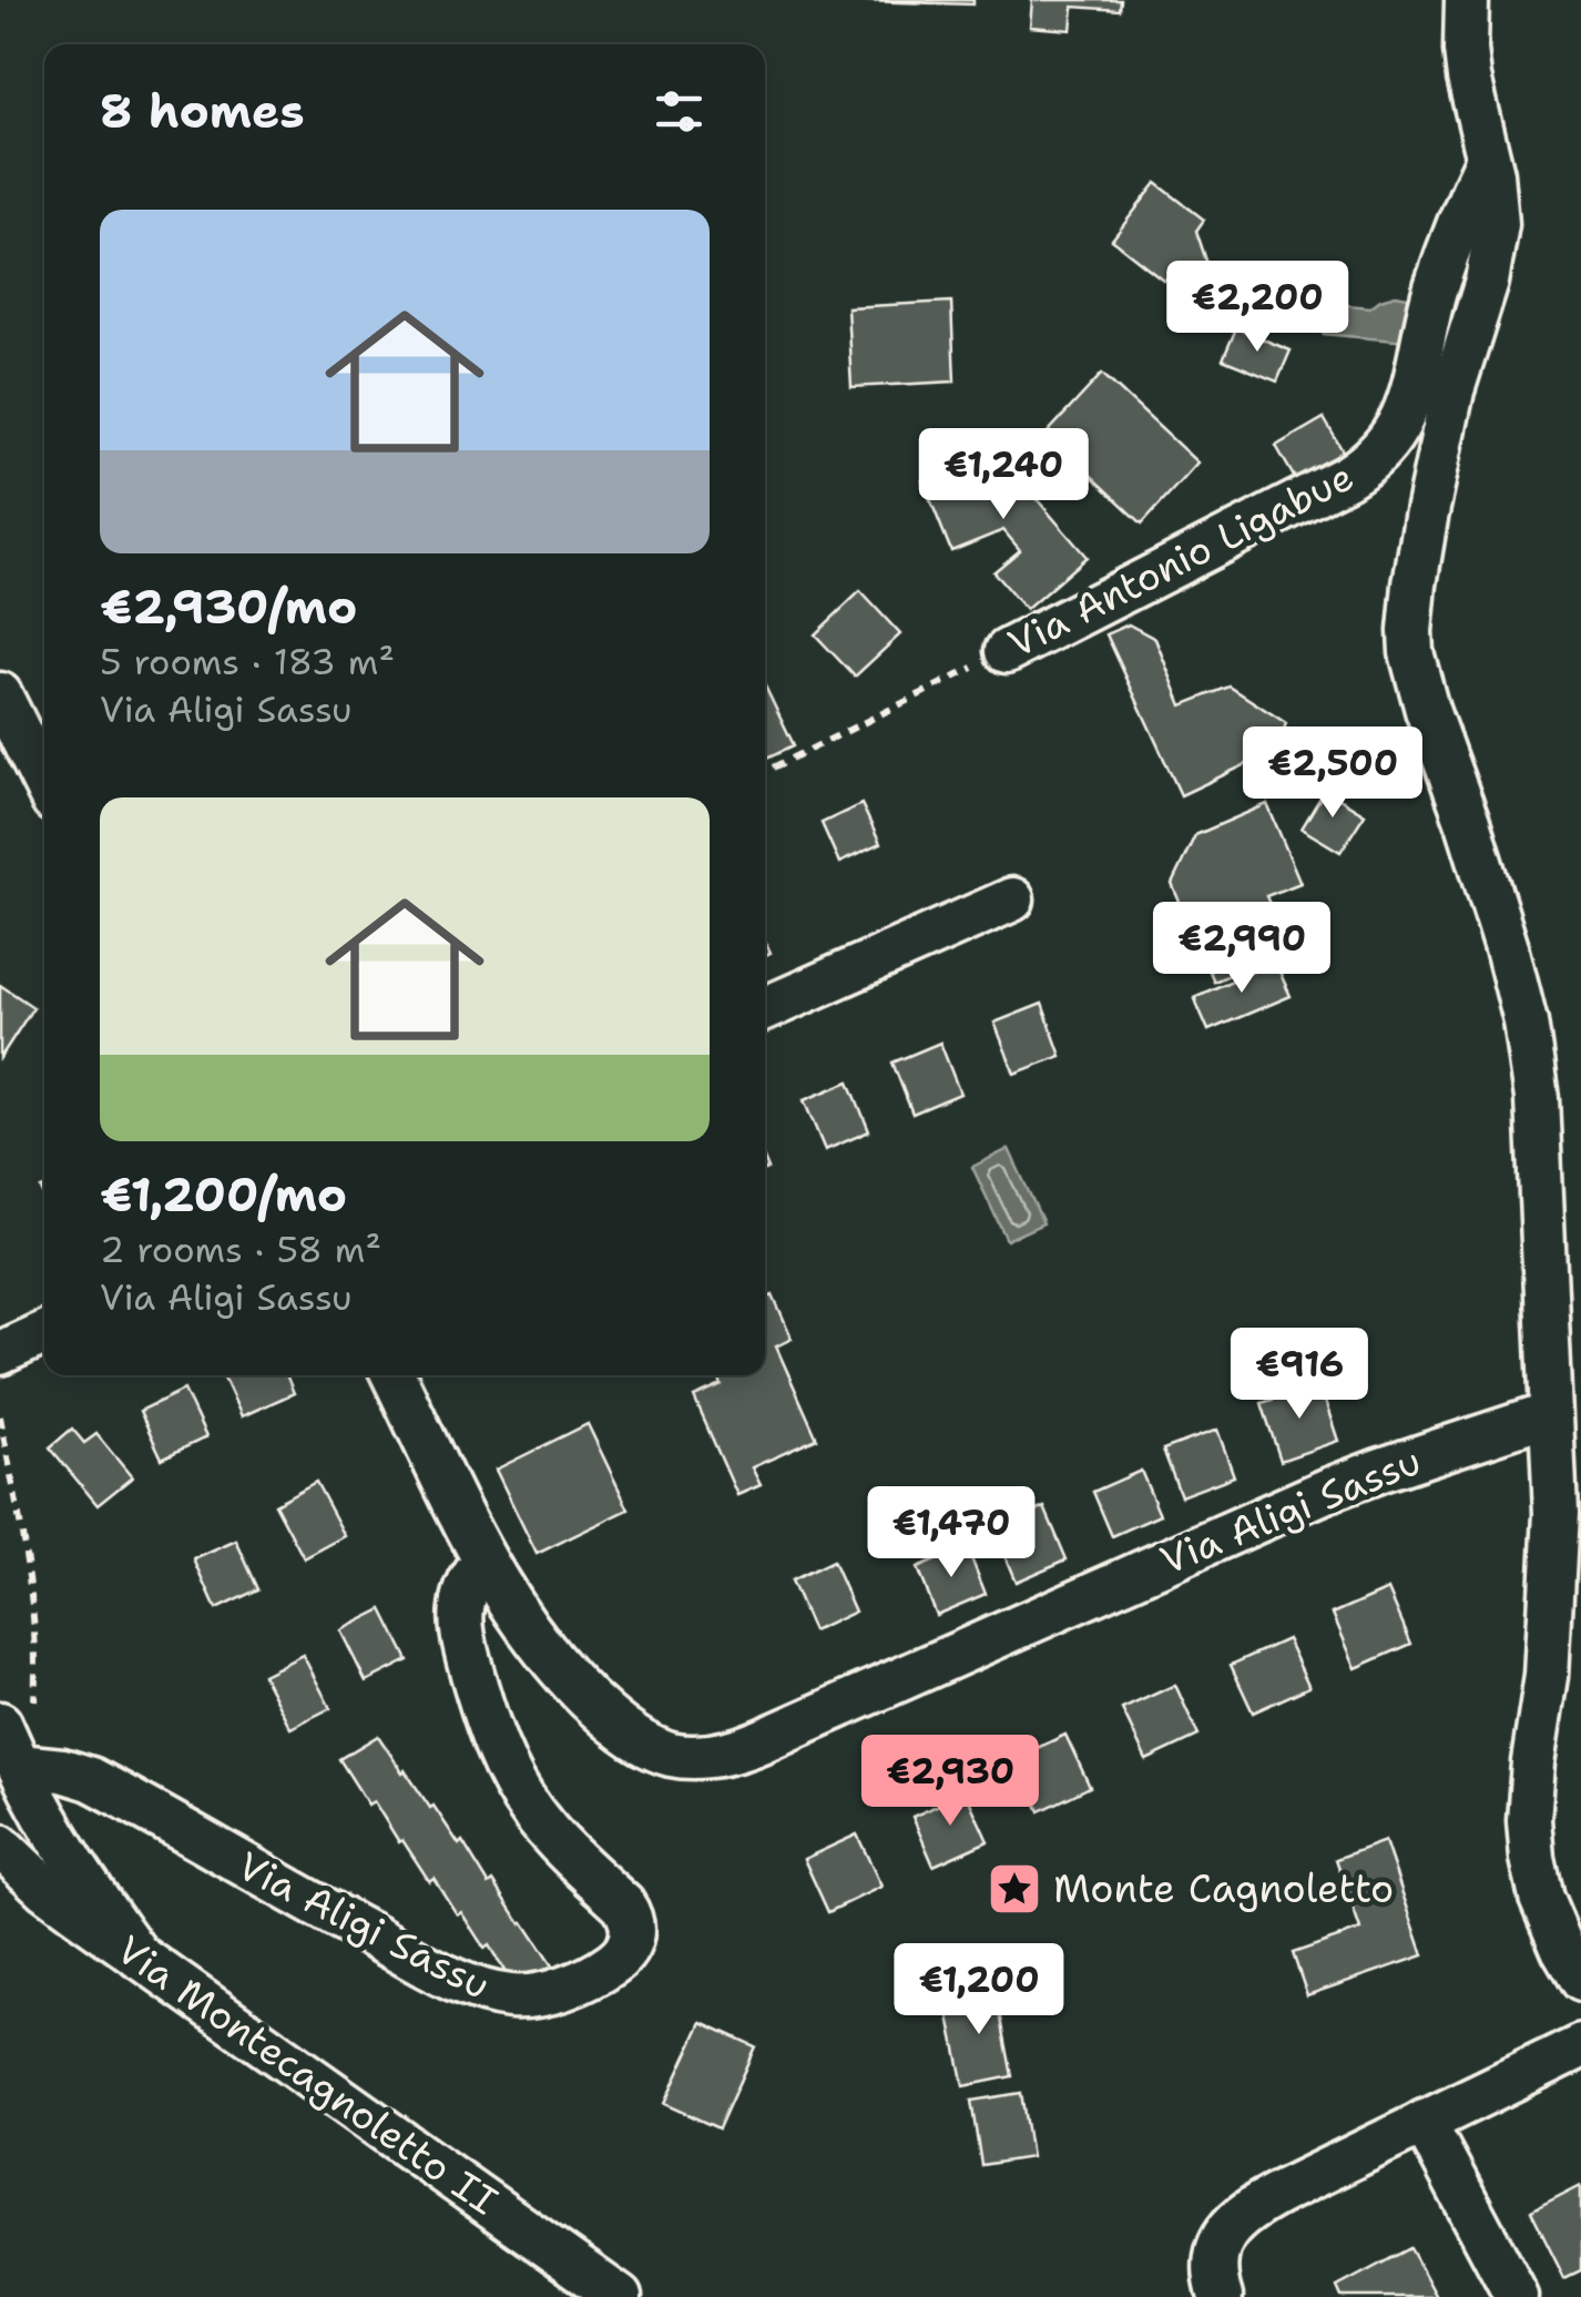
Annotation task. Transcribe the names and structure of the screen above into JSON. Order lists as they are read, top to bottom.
{
  "streets": {
    "street": ["Via Antonio Ligabue", "Via Aligi Sassu", "Via Montecagnoletto II"]
  },
  "places": {
    "place": ["Monte Cagnoletto"]
  },
  "page": {
    "heading": "8 homes",
    "list": [
      {
        "name": "€2,930/mo",
        "note": "5 rooms · 183 m² · Via Aligi Sassu"
      },
      {
        "name": "€1,200/mo",
        "note": "2 rooms · 58 m² · Via Aligi Sassu"
      }
    ],
    "price": [
      "€2,200",
      "€1,240",
      "€2,500",
      "€2,990",
      "€916",
      "€1,470",
      "€2,930",
      "€1,200"
    ]
  }
}
